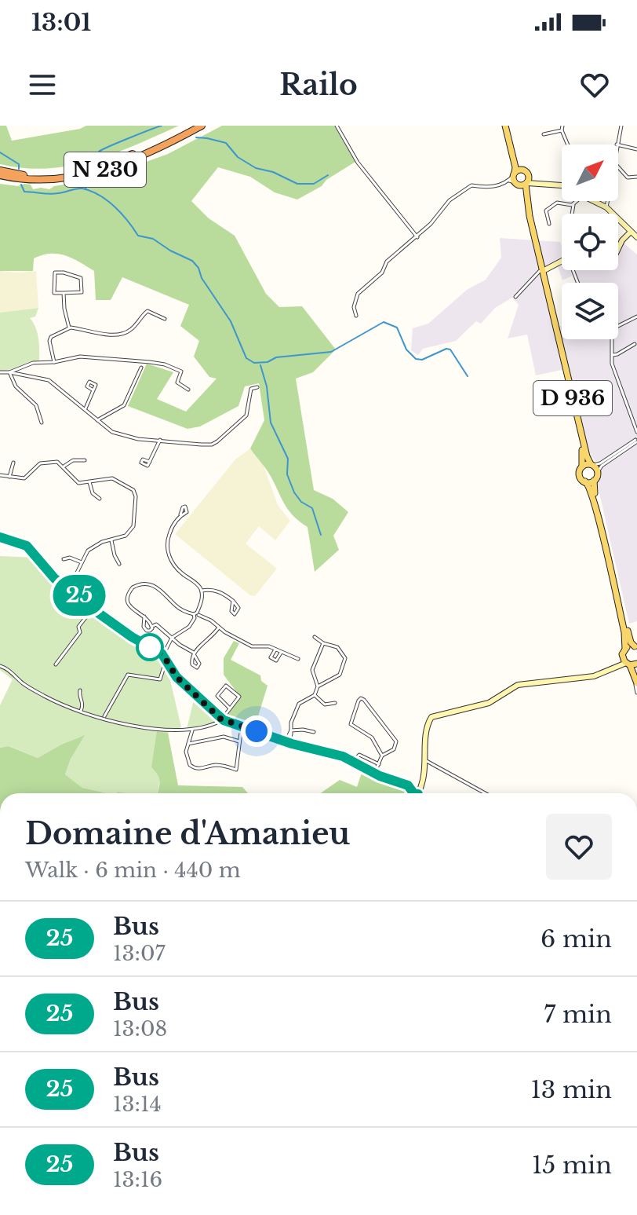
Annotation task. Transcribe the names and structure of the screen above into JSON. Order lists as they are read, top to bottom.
{
  "streets": {
    "highway": ["N 230"],
    "main road": ["D 936"]
  },
  "lines": ["bus line 25"],
  "north": "top right",
  "page": {
    "status": "13:01",
    "header": "Railo",
    "on_map": "25",
    "heading": ["Domaine d'Amanieu", "Walk · 6 min · 440 m"],
    "list": [
      {
        "mark": "25",
        "name": "Bus",
        "note": "13:07",
        "value": "6 min"
      },
      {
        "mark": "25",
        "name": "Bus",
        "note": "13:08",
        "value": "7 min"
      },
      {
        "mark": "25",
        "name": "Bus",
        "note": "13:14",
        "value": "13 min"
      },
      {
        "mark": "25",
        "name": "Bus",
        "note": "13:16",
        "value": "15 min"
      }
    ]
  }
}
